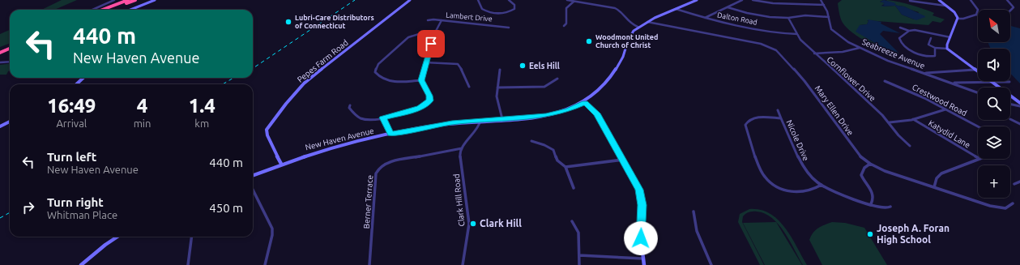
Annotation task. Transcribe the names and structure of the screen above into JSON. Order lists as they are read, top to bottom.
{
  "streets": {
    "main road": ["Pepes Farm Road", "New Haven Avenue"],
    "street": [
      "Lambert Drive",
      "Dalton Road",
      "Seabreeze Avenue",
      "Cornflower Drive",
      "Crestwood Road",
      "Mary Ellen Drive",
      "Katydid Lane",
      "Nicole Drive",
      "Clark Hill Road",
      "Berner Terrace"
    ]
  },
  "crossings": [
    ["Dalton Road", "Cornflower Drive"],
    ["Dalton Road", "New Haven Avenue"],
    ["Pepes Farm Road", "New Haven Avenue"],
    ["Mary Ellen Drive", "New Haven Avenue"],
    ["Clark Hill Road", "Berner Terrace"]
  ],
  "places": [
    "Lubri-Care Distributors of Connecticut",
    "Woodmont United Church of Christ",
    "Eels Hill",
    "Clark Hill",
    "Joseph A. Foran High School"
  ],
  "north": "top left",
  "page": {
    "map_buttons": "+",
    "turn": ["440 m", "New Haven Avenue"],
    "eta": [
      "16:49",
      "Arrival",
      "4",
      "min",
      "1.4",
      "km"
    ],
    "list": [
      {
        "name": "Turn left",
        "note": "New Haven Avenue",
        "value": "440 m"
      },
      {
        "name": "Turn right",
        "note": "Whitman Place",
        "value": "450 m"
      }
    ]
  }
}
